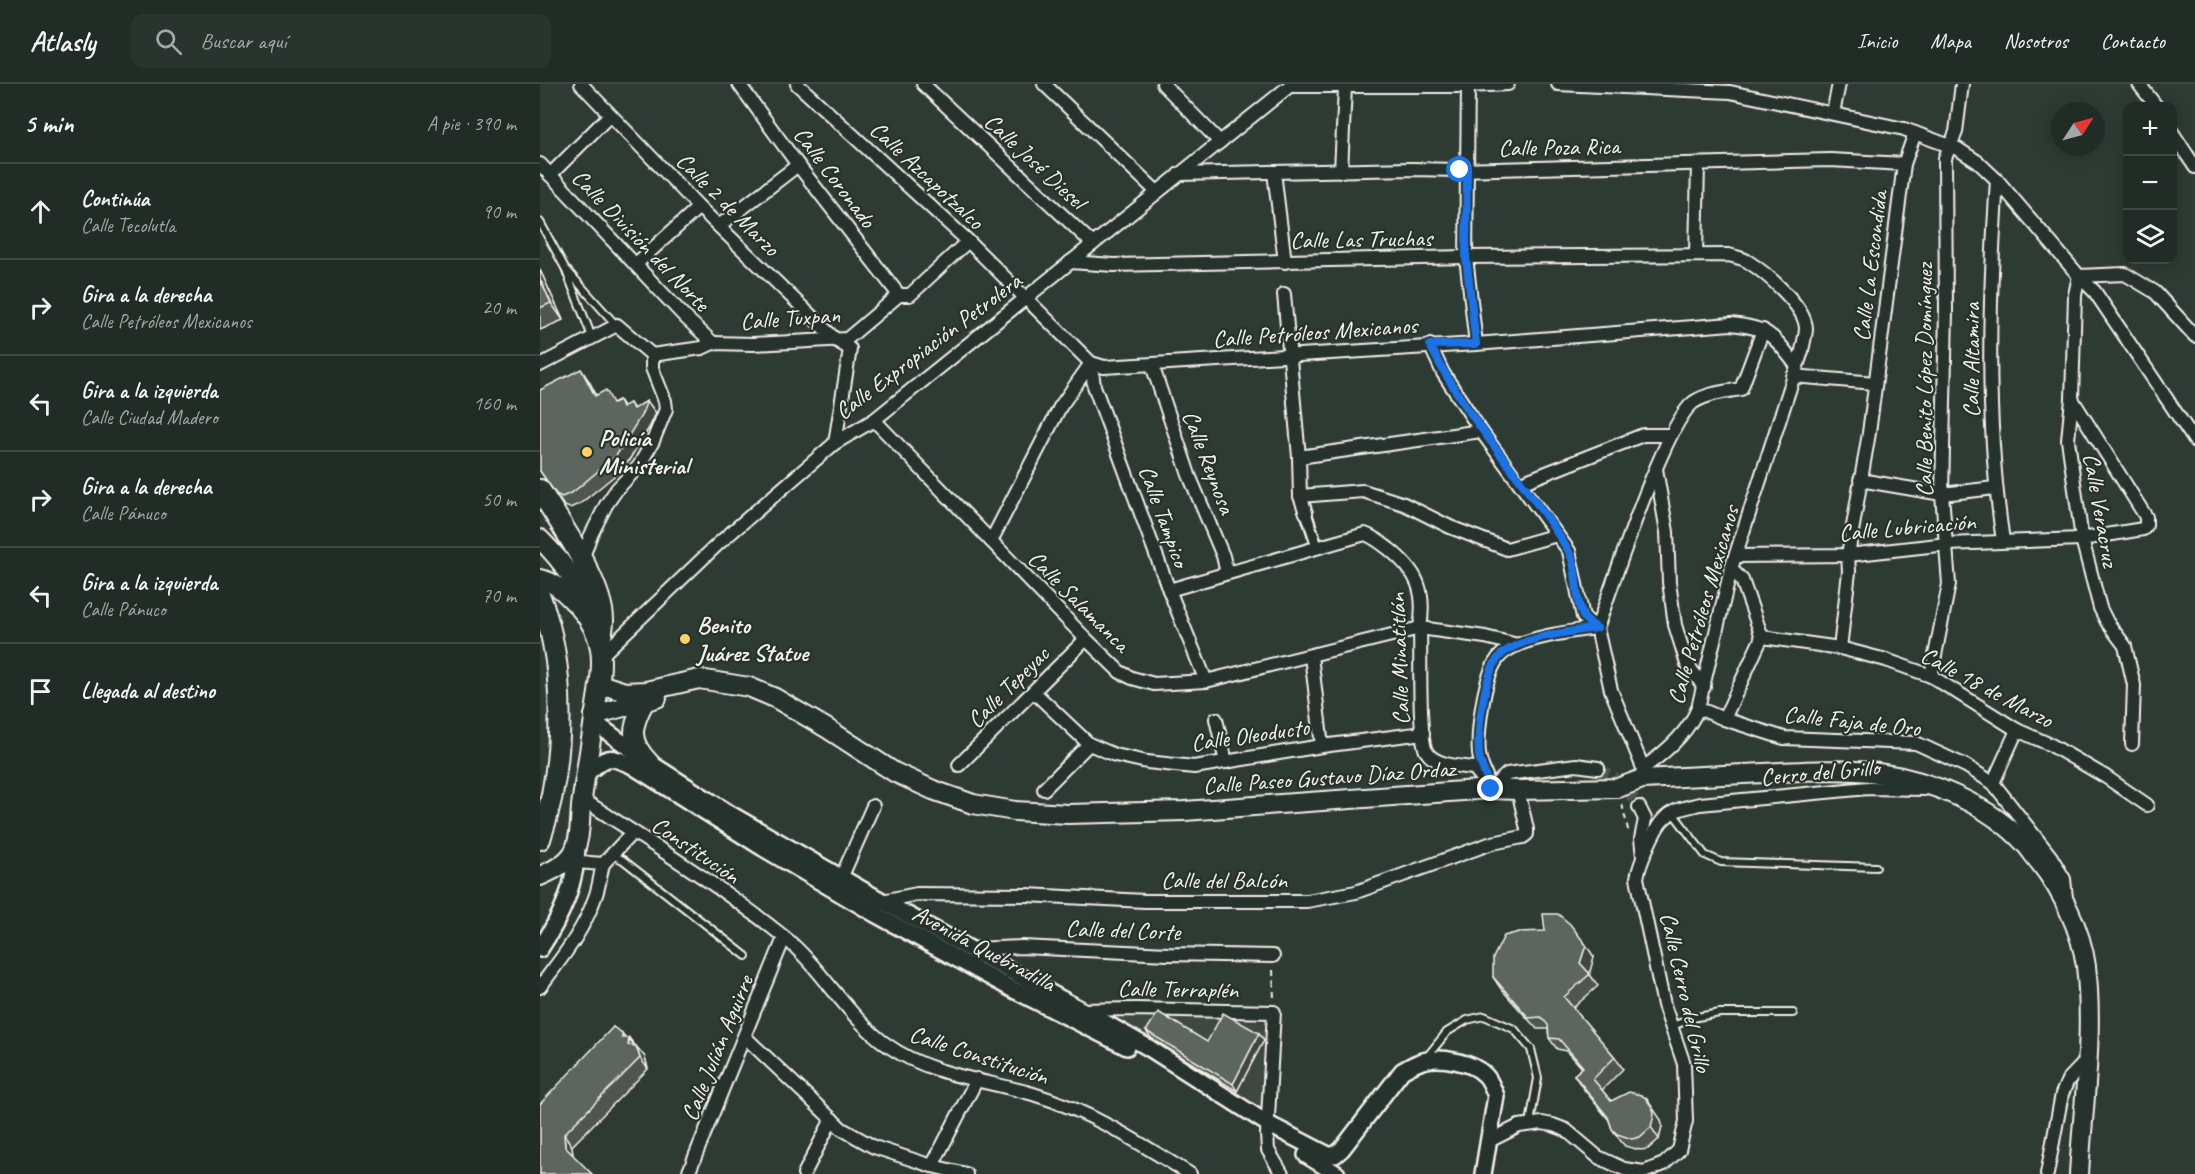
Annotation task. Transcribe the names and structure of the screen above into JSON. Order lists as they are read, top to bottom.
{
  "streets": {
    "main road": ["Calle Paseo Gustavo Díaz Ordaz"],
    "street": [
      "Calle Poza Rica",
      "Calle José Diesel",
      "Calle Azcapotzalco",
      "Calle Coronado",
      "Calle 2 de Marzo",
      "Calle Las Truchas",
      "Calle División del Norte",
      "Calle La Escondida",
      "Calle Tuxpan",
      "Calle Petróleos Mexicanos",
      "Calle Expropiación Petrolera",
      "Calle Altamira",
      "Calle Benito López Domínguez",
      "Calle Reynosa",
      "Calle Veracruz",
      "Calle Tampico",
      "Calle Lubricación",
      "Calle Salamanca",
      "Calle Minatitlán",
      "Calle Tepeyac",
      "Calle 18 de Marzo",
      "Calle Faja de Oro",
      "Calle Oleoducto",
      "Cerro del Grillo",
      "Constitución",
      "Calle del Balcón",
      "Calle del Corte",
      "Avenida Quebradilla",
      "Calle Terraplén",
      "Calle Cerro del Grillo",
      "Calle Julián Aguirre",
      "Calle Constitución"
    ]
  },
  "crossings": [
    ["Calle Poza Rica", "Calle La Escondida"],
    ["Calle Poza Rica", "Calle Expropiación Petrolera"],
    ["Calle José Diesel", "Calle Expropiación Petrolera"],
    ["Calle Azcapotzalco", "Calle Tuxpan"],
    ["Calle Azcapotzalco", "Calle Expropiación Petrolera"],
    ["Calle Coronado", "Calle Tuxpan"],
    ["Calle 2 de Marzo", "Calle Tuxpan"],
    ["Calle 2 de Marzo", "Calle Expropiación Petrolera"],
    ["Calle Las Truchas", "Calle Petróleos Mexicanos"],
    ["Calle Las Truchas", "Calle Expropiación Petrolera"],
    ["Calle División del Norte", "Calle Tuxpan"],
    ["Calle La Escondida", "Calle Lubricación"],
    ["Calle La Escondida", "Calle 18 de Marzo"],
    ["Calle Petróleos Mexicanos", "Calle Reynosa"],
    ["Calle Petróleos Mexicanos", "Calle Tampico"],
    ["Calle Petróleos Mexicanos", "Calle Lubricación"],
    ["Calle Petróleos Mexicanos", "Calle Faja de Oro"],
    ["Calle Petróleos Mexicanos", "Calle Paseo Gustavo Díaz Ordaz"],
    ["Calle Expropiación Petrolera", "Calle Salamanca"],
    ["Calle Altamira", "Calle Lubricación"],
    ["Calle Benito López Domínguez", "Calle Lubricación"],
    ["Calle Benito López Domínguez", "Calle 18 de Marzo"],
    ["Calle Reynosa", "Calle Minatitlán"],
    ["Calle Veracruz", "Calle Lubricación"],
    ["Calle Tampico", "Calle Salamanca"],
    ["Calle Tampico", "Calle Minatitlán"],
    ["Calle Salamanca", "Calle Minatitlán"],
    ["Calle Salamanca", "Calle Tepeyac"],
    ["Calle Minatitlán", "Calle Oleoducto"],
    ["Calle Minatitlán", "Calle Paseo Gustavo Díaz Ordaz"],
    ["Calle Tepeyac", "Calle Oleoducto"],
    ["Calle Faja de Oro", "Calle Paseo Gustavo Díaz Ordaz"],
    ["Cerro del Grillo", "Calle Paseo Gustavo Díaz Ordaz"],
    ["Calle Paseo Gustavo Díaz Ordaz", "Calle del Balcón"],
    ["Constitución", "Calle Julián Aguirre"],
    ["Constitución", "Calle Constitución"],
    ["Calle del Balcón", "Avenida Quebradilla"],
    ["Calle del Corte", "Avenida Quebradilla"],
    ["Avenida Quebradilla", "Calle Terraplén"],
    ["Calle Julián Aguirre", "Calle Constitución"]
  ],
  "places": ["Policía Ministerial", "Benito Juárez Statue"],
  "north": "top right",
  "page": {
    "header": "Atlasly",
    "search": "Buscar aquí",
    "nav": [
      "Inicio",
      "Mapa",
      "Nosotros",
      "Contacto"
    ],
    "heading": ["5 min", "A pie · 390 m"],
    "map_buttons": ["+", "−"],
    "list": [
      ["Continúa", "Calle Tecolutla", "90 m"],
      ["Gira a la derecha", "Calle Petróleos Mexicanos", "20 m"],
      ["Gira a la izquierda", "Calle Ciudad Madero", "160 m"],
      ["Gira a la derecha", "Calle Pánuco", "50 m"],
      ["Gira a la izquierda", "Calle Pánuco", "70 m"],
      "Llegada al destino"
    ]
  }
}
